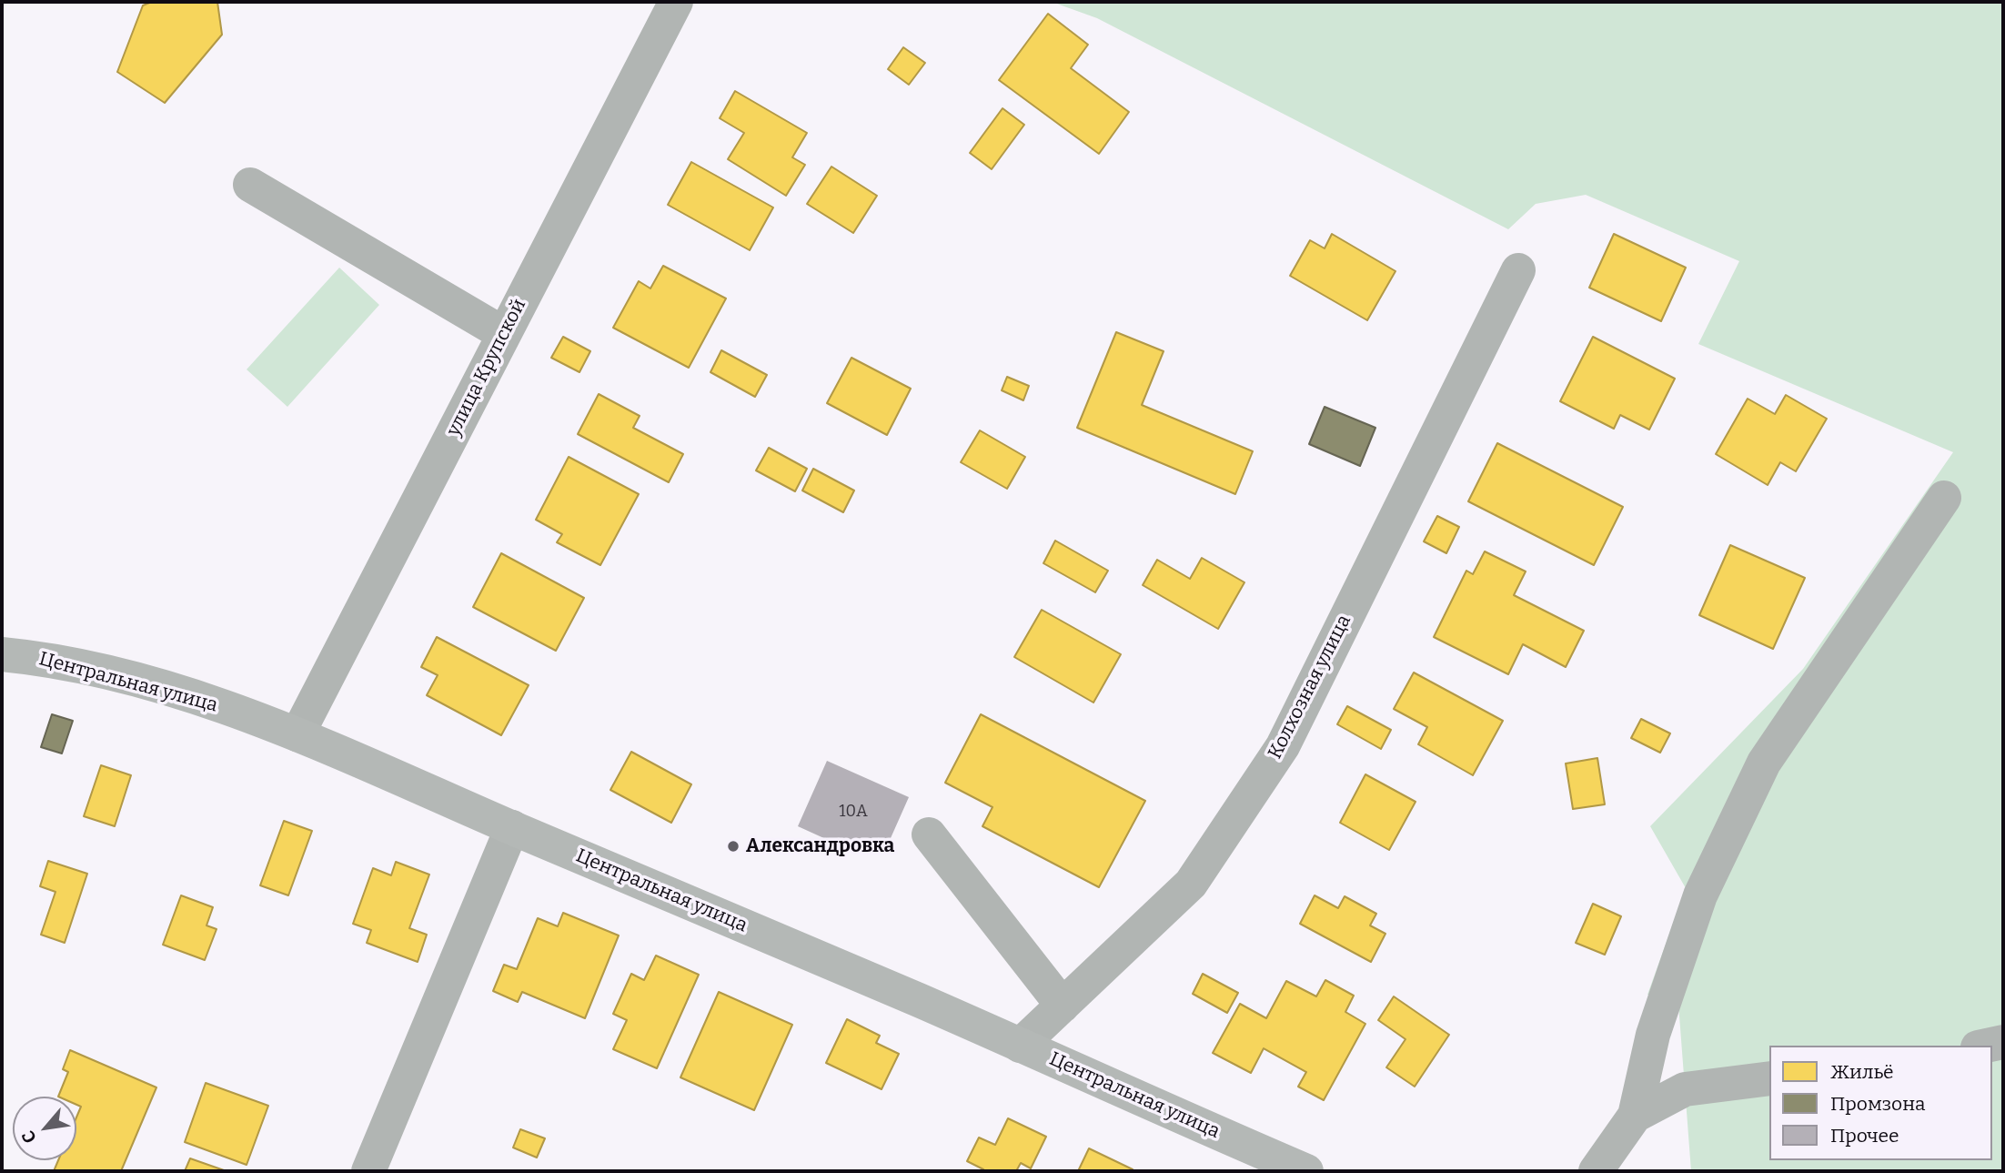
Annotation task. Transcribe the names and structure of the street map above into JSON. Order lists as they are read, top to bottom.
{
  "streets": {
    "main road": ["Центральная улица"],
    "street": ["улица Крупской", "Колхозная улица"]
  },
  "crossings": [
    ["улица Крупской", "Центральная улица"],
    ["Центральная улица", "Колхозная улица"]
  ],
  "places": ["Александровка"],
  "house_numbers": ["10А"],
  "legend": ["Жильё", "Промзона", "Прочее"],
  "north": "bottom left"
}
